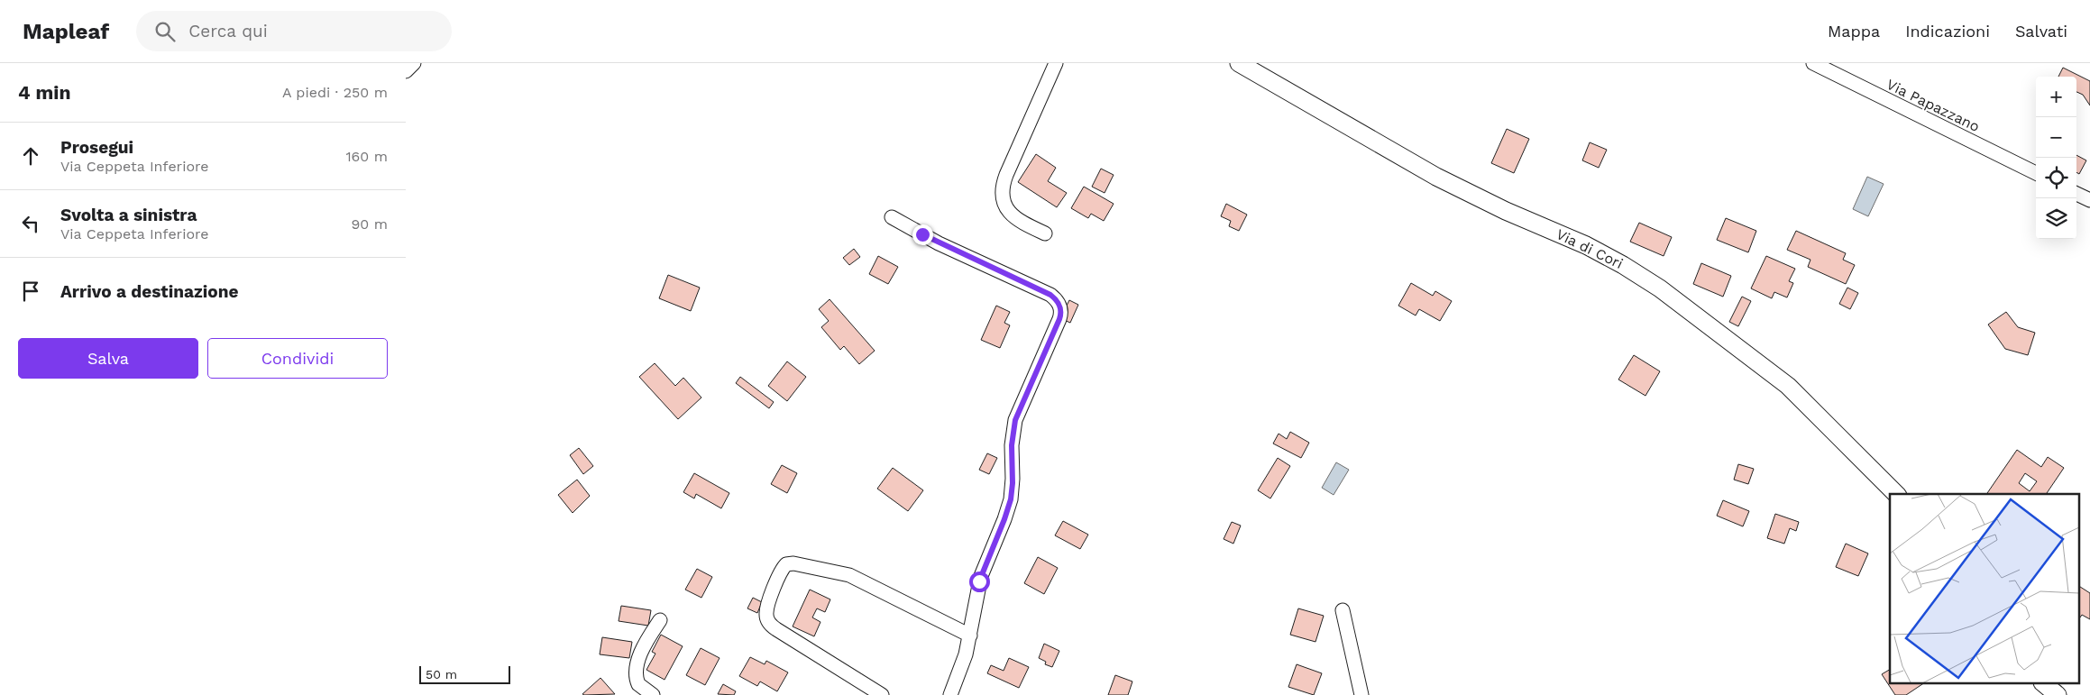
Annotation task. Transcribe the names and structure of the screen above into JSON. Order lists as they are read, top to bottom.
{
  "streets": {
    "main road": ["Via di Cori"],
    "street": ["Via Papazzano"]
  },
  "scale_bar": "50 m",
  "page": {
    "header": "Mapleaf",
    "search": "Cerca qui",
    "nav": ["Mappa", "Indicazioni", "Salvati"],
    "heading": ["4 min", "A piedi · 250 m"],
    "map_buttons": ["+", "−"],
    "list": [
      ["Prosegui", "Via Ceppeta Inferiore", "160 m"],
      ["Svolta a sinistra", "Via Ceppeta Inferiore", "90 m"],
      "Arrivo a destinazione"
    ],
    "buttons": ["Salva", "Condividi"],
    "scale": "50 m"
  }
}
